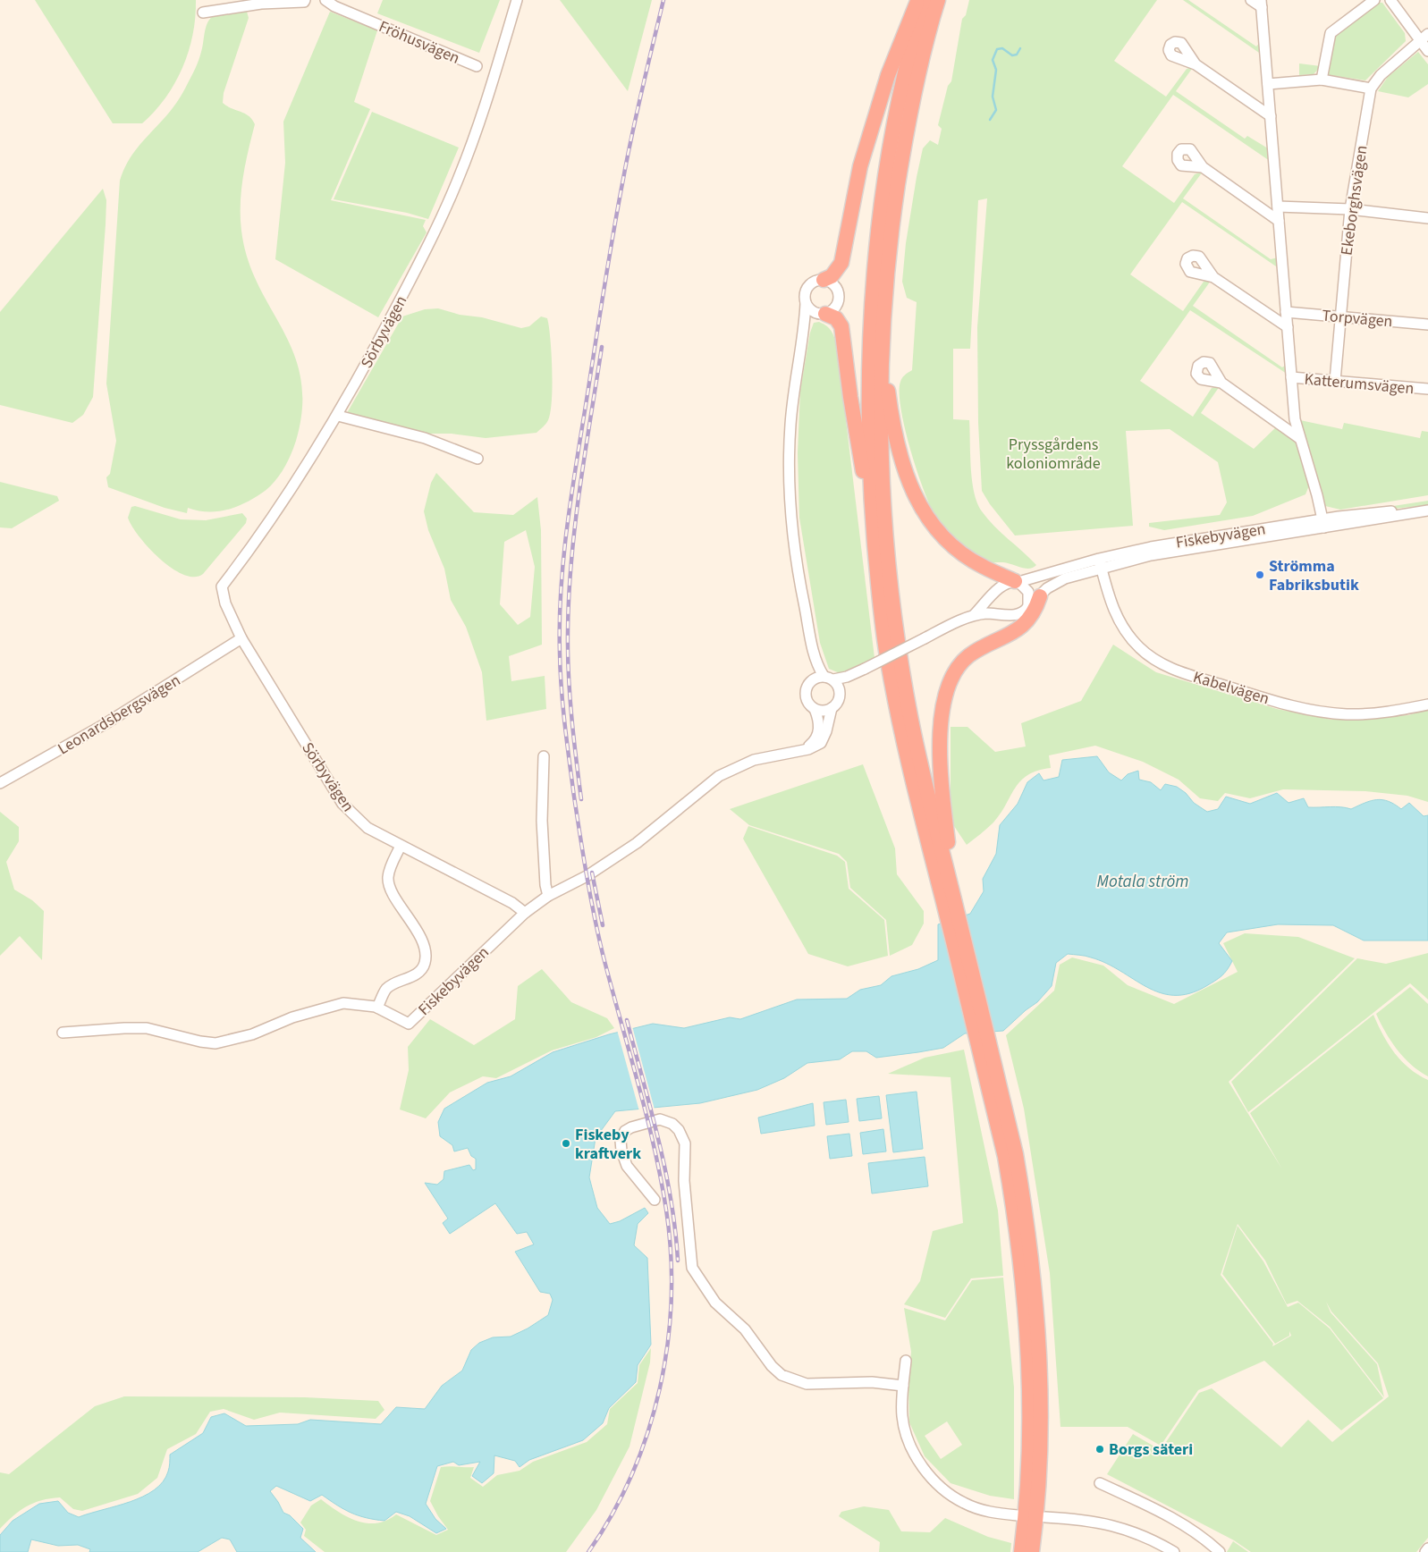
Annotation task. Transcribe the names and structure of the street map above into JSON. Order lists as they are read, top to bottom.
{
  "streets": {
    "street": [
      "Fröhusvägen",
      "Ekeborghsvägen",
      "Torpvägen",
      "Sörbyvägen",
      "Katterumsvägen",
      "Fiskebyvägen",
      "Kabelvägen",
      "Leonardsbergsvägen"
    ]
  },
  "crossings": [
    ["Ekeborghsvägen", "Torpvägen"],
    ["Ekeborghsvägen", "Katterumsvägen"],
    ["Sörbyvägen", "Fiskebyvägen"],
    ["Sörbyvägen", "Leonardsbergsvägen"],
    ["Fiskebyvägen", "Kabelvägen"]
  ],
  "water": ["Motala ström"],
  "parks": ["Pryssgårdens koloniområde"],
  "places": ["Strömma Fabriksbutik", "Fiskeby kraftverk", "Borgs säteri"]
}
